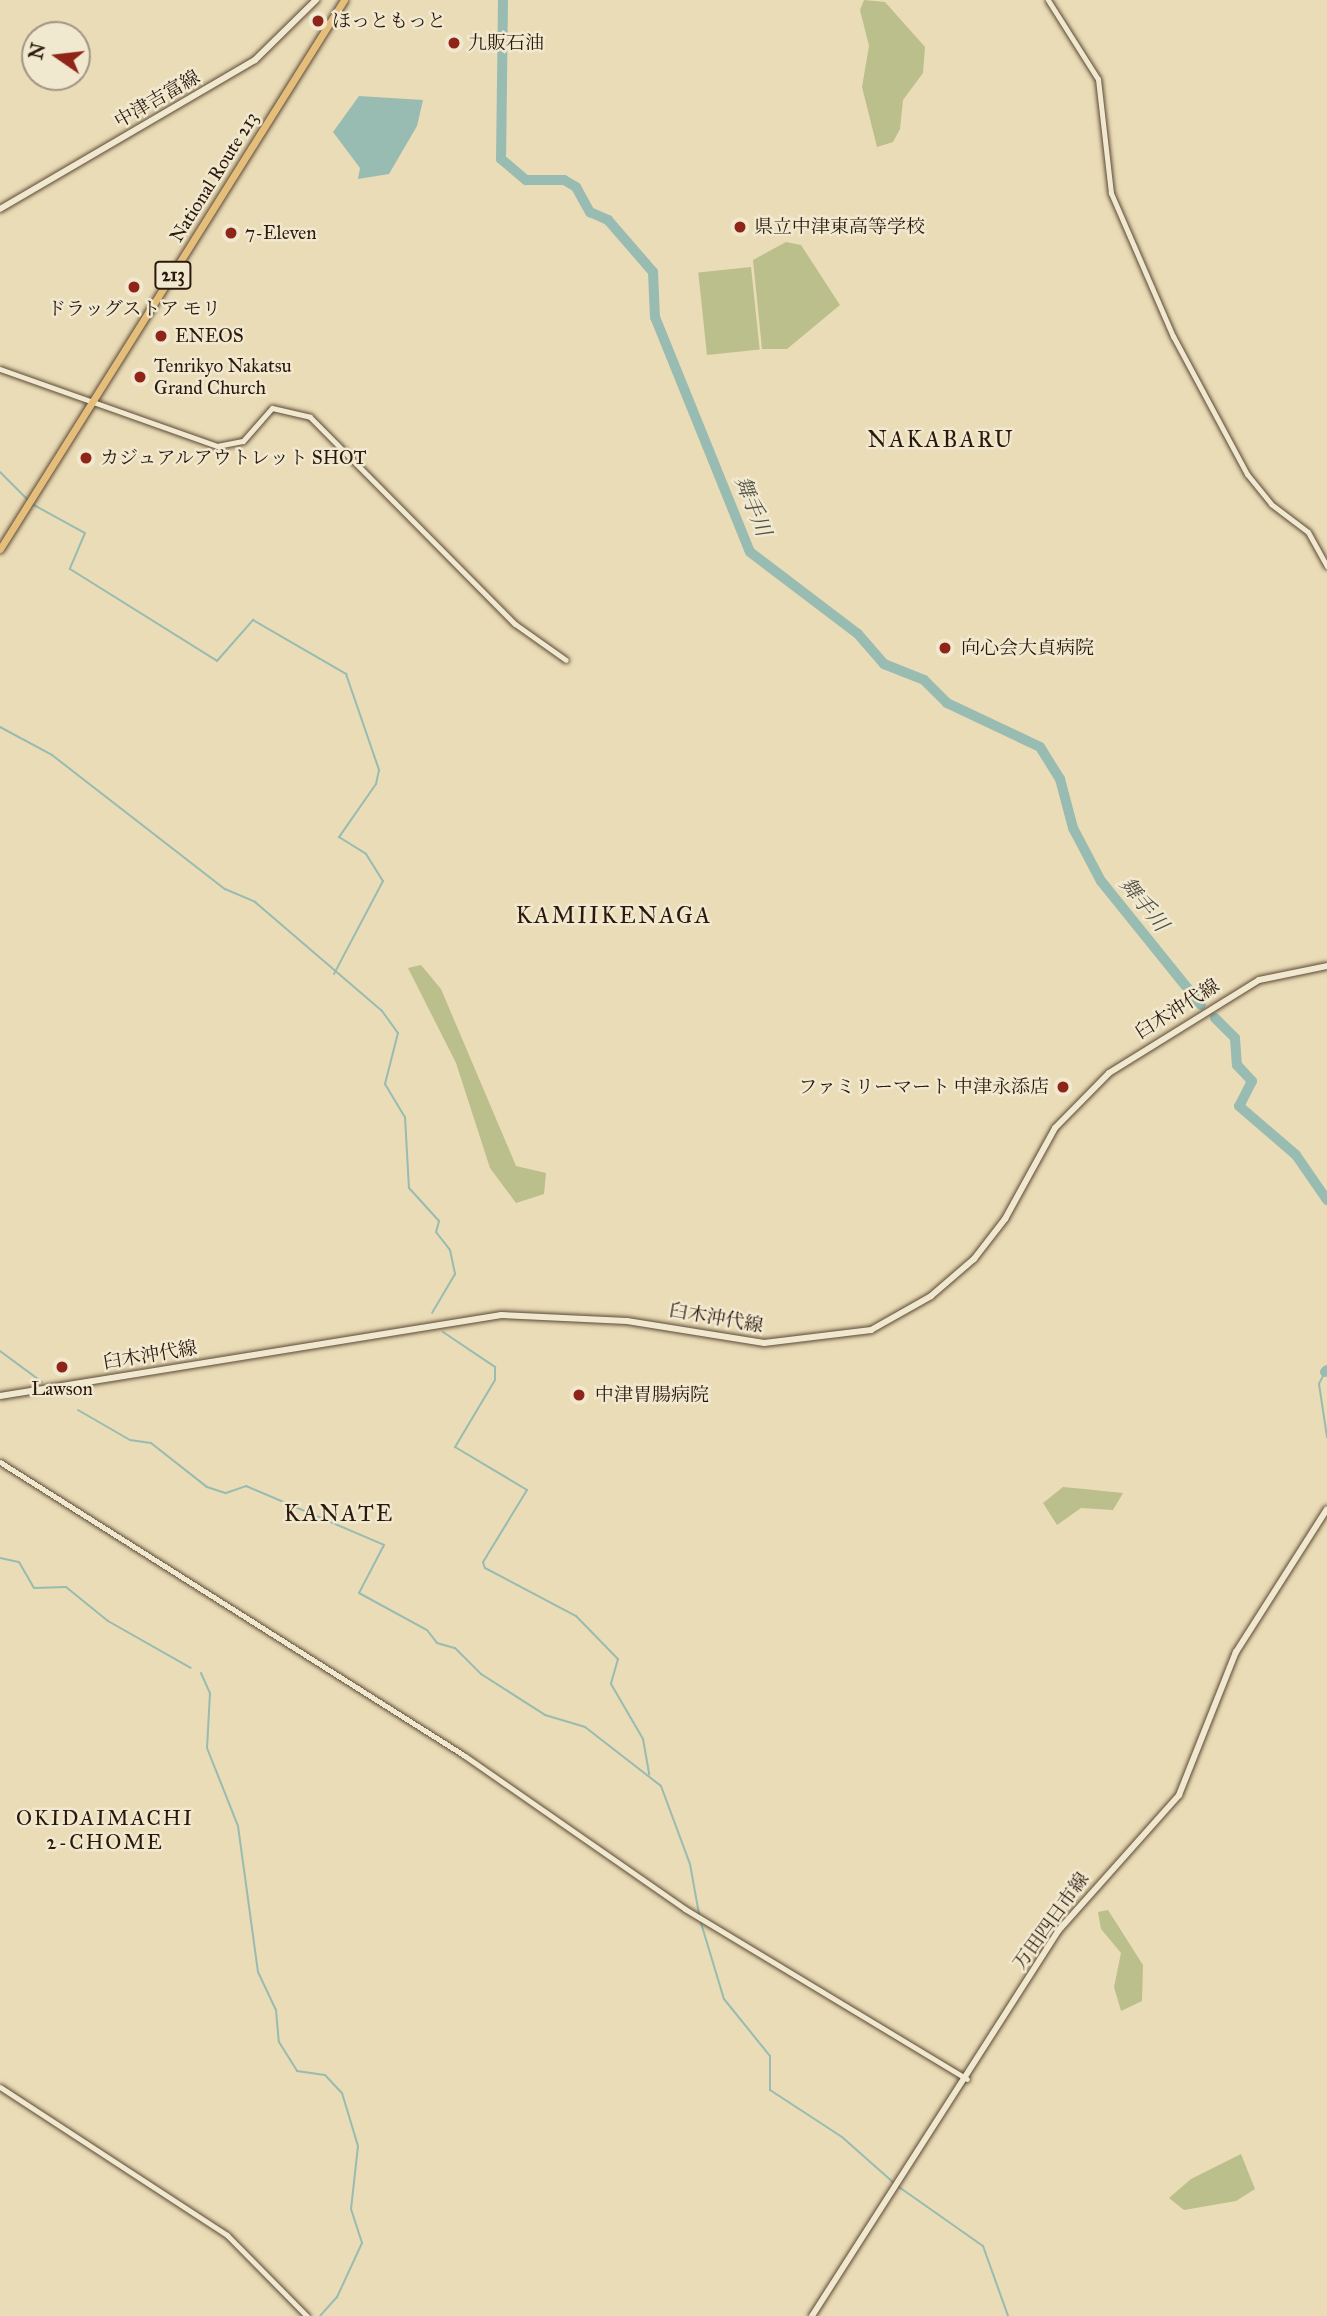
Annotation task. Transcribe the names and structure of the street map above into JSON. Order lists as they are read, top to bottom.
{
  "streets": {
    "highway": ["National Route 213", "213"],
    "main road": ["中津吉富線", "臼木沖代線", "万田四日市線"]
  },
  "districts": [
    "NAKABARU",
    "KAMIIKENAGA",
    "KANATE",
    "OKIDAIMACHI 2-CHOME"
  ],
  "water": ["舞手川"],
  "places": [
    "ほっともっと",
    "九販石油",
    "県立中津東高等学校",
    "7-Eleven",
    "ドラッグストア モリ",
    "ENEOS",
    "Tenrikyo Nakatsu Grand Church",
    "カジュアルアウトレット SHOT",
    "向心会大貞病院",
    "ファミリーマート 中津永添店",
    "Lawson",
    "中津胃腸病院"
  ],
  "north": "left"
}
